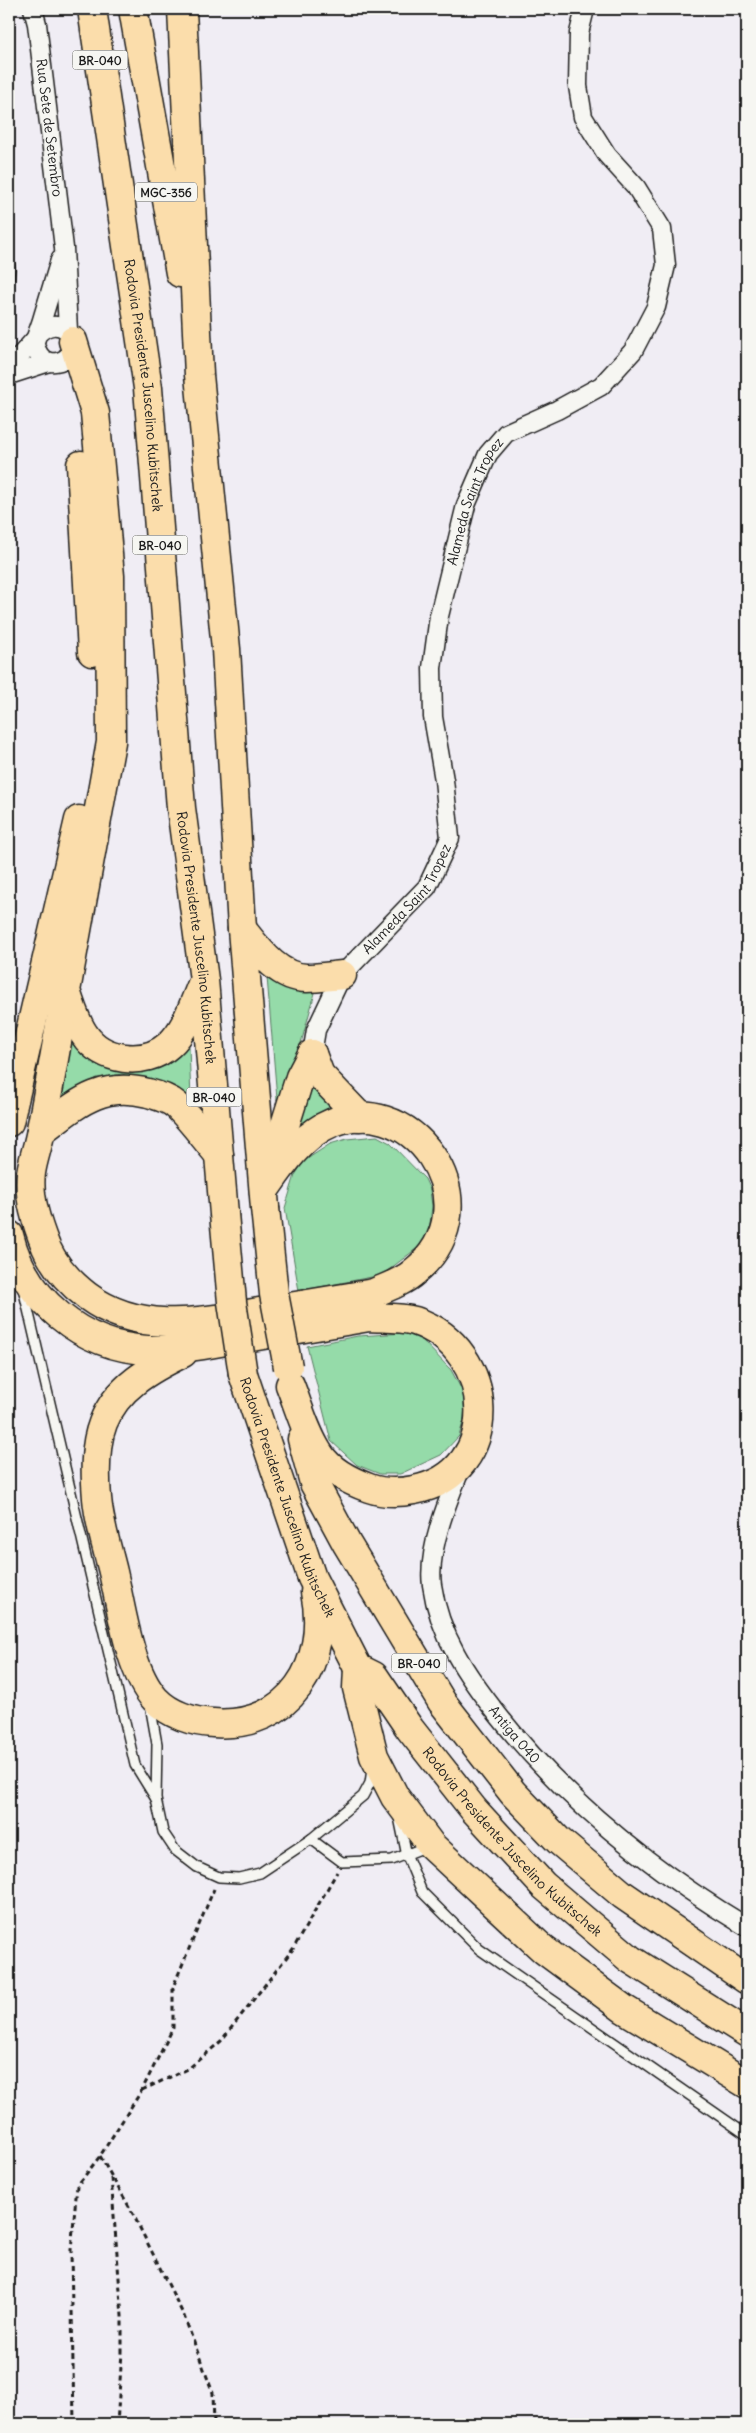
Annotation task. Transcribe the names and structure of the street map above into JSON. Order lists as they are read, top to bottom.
{
  "streets": {
    "highway": ["BR-040", "MGC-356", "Rodovia Presidente Juscelino Kubitschek"],
    "street": ["Rua Sete de Setembro", "Alameda Saint Tropez", "Antiga 040"]
  },
  "crossings": [
    ["BR-040", "MGC-356"],
    ["BR-040", "Rodovia Presidente Juscelino Kubitschek"],
    ["MGC-356", "Rodovia Presidente Juscelino Kubitschek"]
  ]
}
